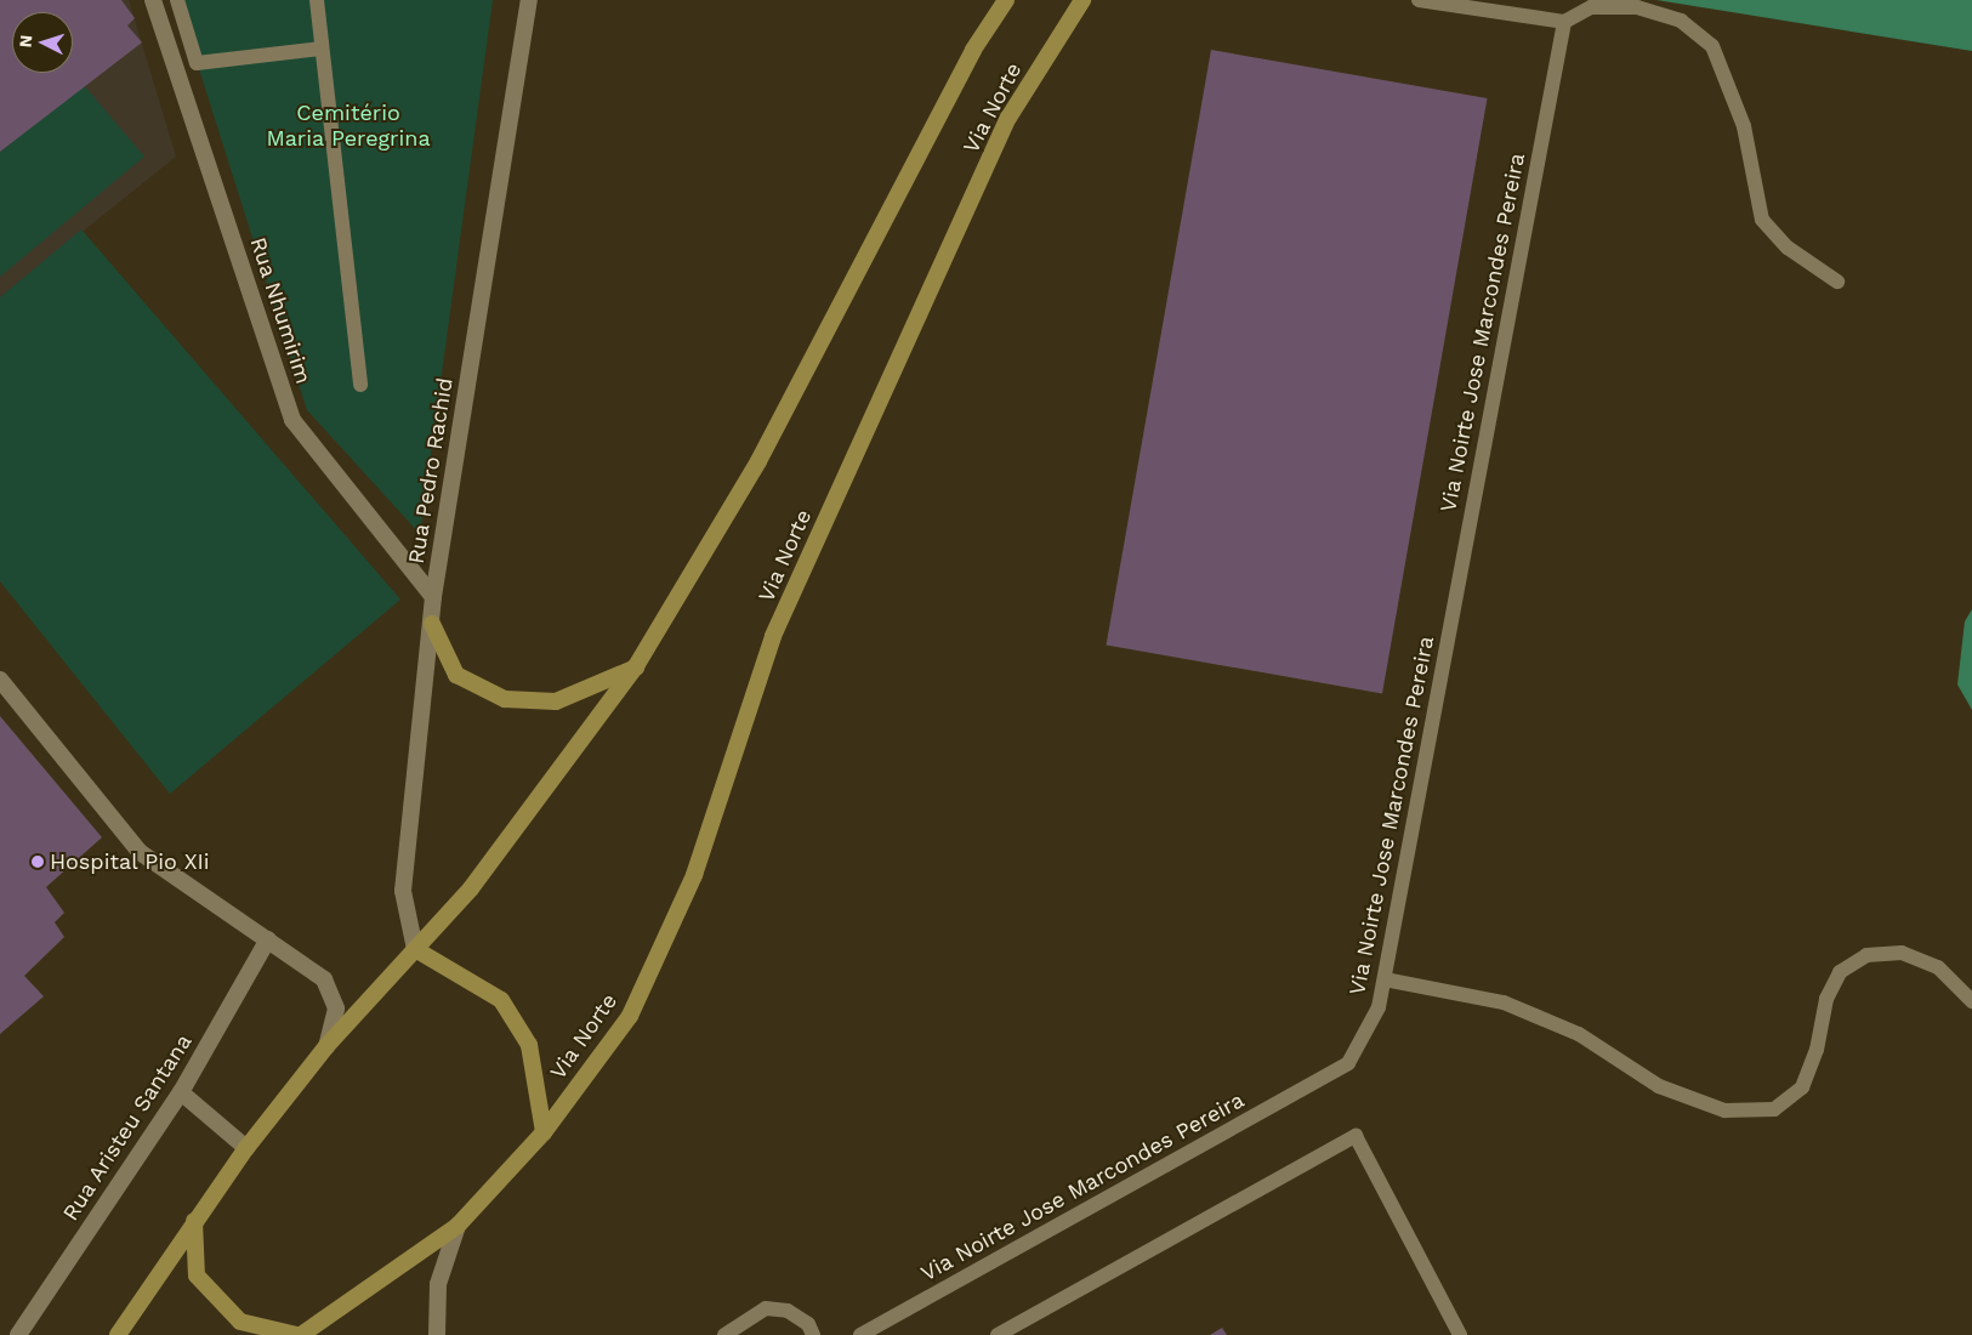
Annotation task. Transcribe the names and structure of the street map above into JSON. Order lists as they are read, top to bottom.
{
  "streets": {
    "main road": ["Via Norte"],
    "street": ["Rua Nhumirim", "Rua Pedro Rachid", "Rua Aristeu Santana"],
    "lane": ["Via Noirte Jose Marcondes Pereira"]
  },
  "crossings": [
    ["Via Norte", "Rua Pedro Rachid"],
    ["Rua Nhumirim", "Rua Pedro Rachid"]
  ],
  "parks": ["Cemitério Maria Peregrina"],
  "places": ["Hospital Pio XIi"],
  "north": "left"
}
